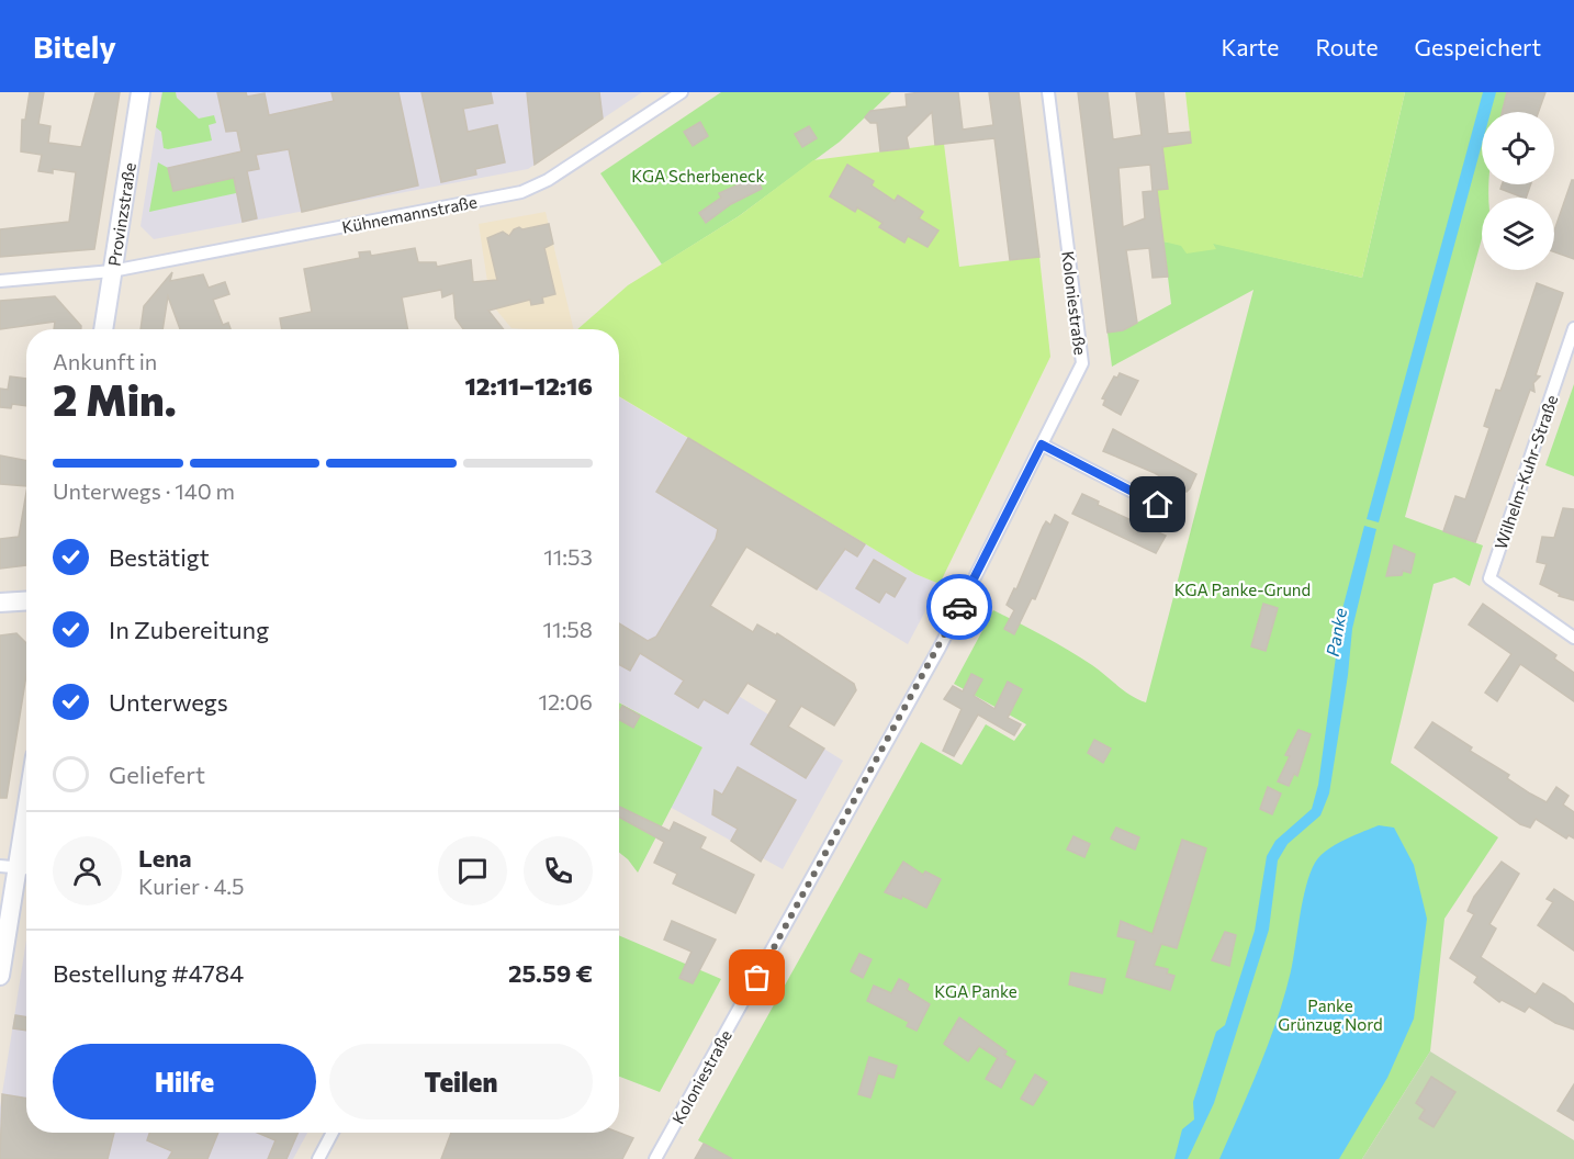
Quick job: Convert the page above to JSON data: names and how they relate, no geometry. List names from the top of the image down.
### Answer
{
  "streets": {
    "main road": ["Provinzstraße"],
    "street": ["Kühnemannstraße", "Koloniestraße", "Wilhelm-Kuhr-Straße"]
  },
  "crossings": [
    ["Kühnemannstraße", "Provinzstraße"]
  ],
  "water": ["Panke"],
  "parks": [
    "KGA Scherbeneck",
    "KGA Panke-Grund",
    "KGA Panke",
    "Panke Grünzug Nord"
  ],
  "page": {
    "header": "Bitely",
    "nav": ["Karte", "Route", "Gespeichert"],
    "heading": ["2 Min.", "Ankunft in", "12:11–12:16"],
    "panel": [
      "Lena",
      "Kurier · 4.5",
      "Bestellung #4784",
      "25.59 €"
    ],
    "bar": "Unterwegs · 140 m",
    "list": [
      ["Bestätigt", "11:53"],
      ["In Zubereitung", "11:58"],
      ["Unterwegs", "12:06"],
      "Geliefert"
    ],
    "buttons": ["Hilfe", "Teilen"]
  }
}
